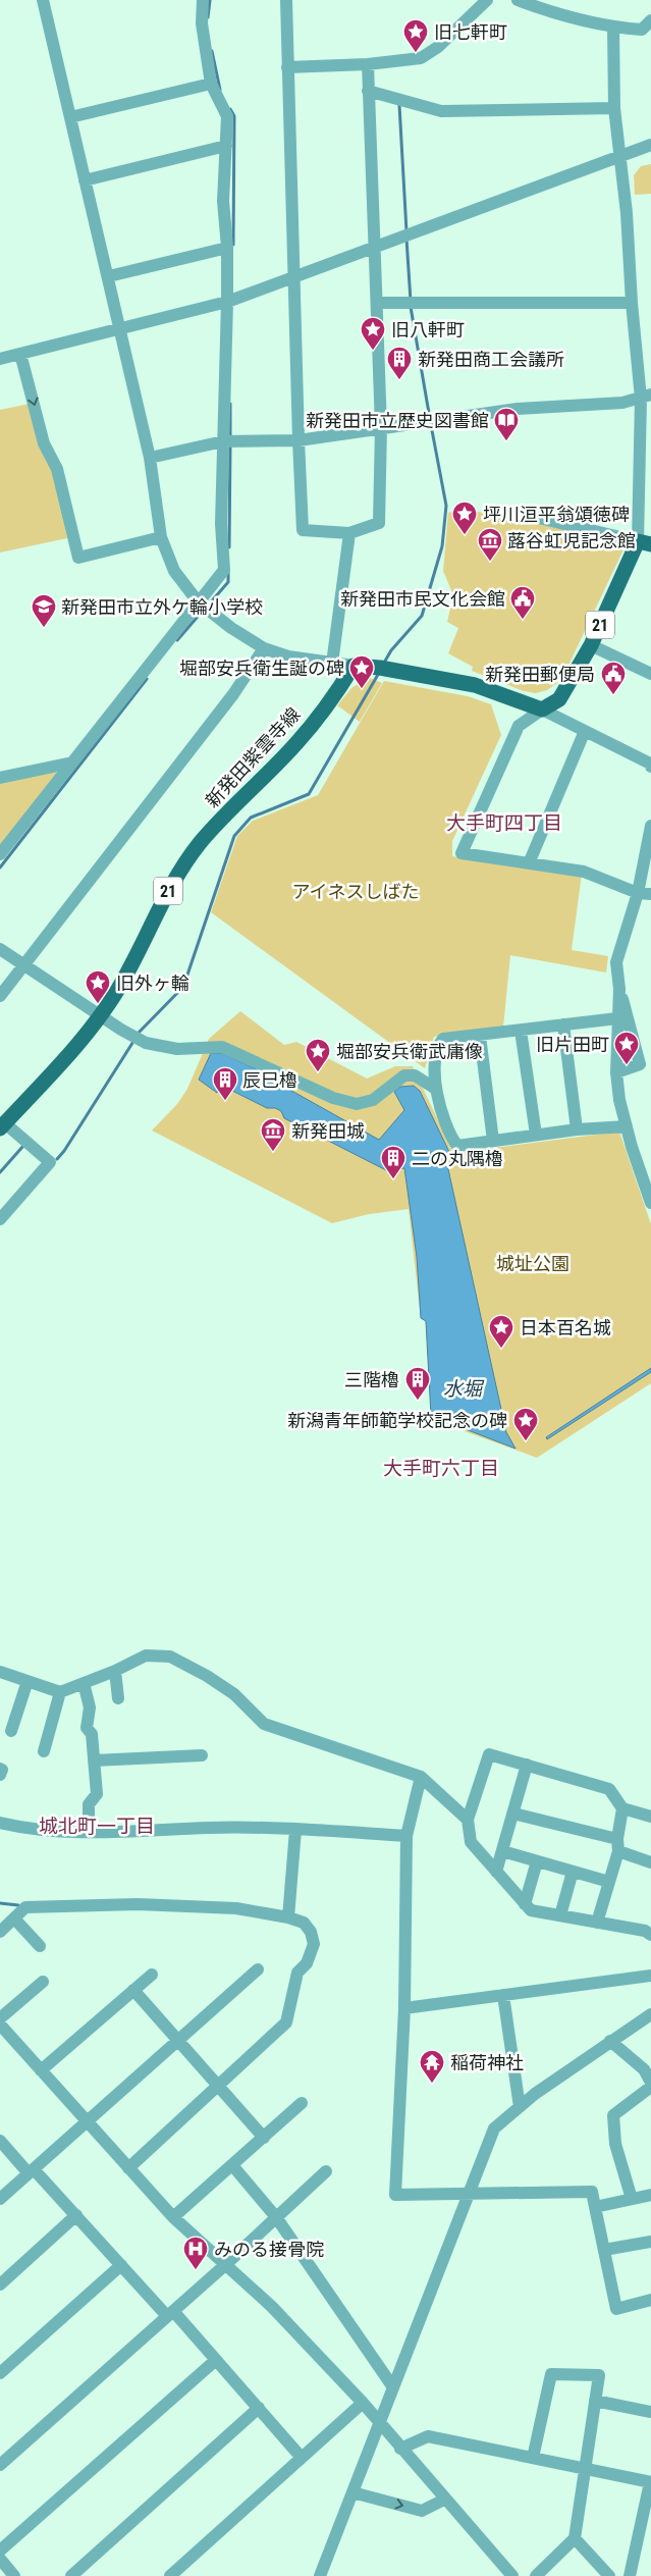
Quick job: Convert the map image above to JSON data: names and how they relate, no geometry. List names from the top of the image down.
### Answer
{
  "streets": {
    "main road": ["21", "新発田紫雲寺線"]
  },
  "districts": ["大手町四丁目", "大手町六丁目", "城北町一丁目"],
  "water": ["水堀"],
  "parks": ["アイネスしばた", "城址公園"],
  "places": {
    "place": [
      "旧七軒町",
      "旧八軒町",
      "坪川洹平翁頌徳碑",
      "堀部安兵衛生誕の碑",
      "旧外ヶ輪",
      "旧片田町",
      "堀部安兵衛武庸像",
      "日本百名城",
      "新潟青年師範学校記念の碑"
    ],
    "building": [
      "新発田商工会議所",
      "辰巳櫓",
      "二の丸隅櫓",
      "三階櫓"
    ],
    "library": ["新発田市立歴史図書館"],
    "museum": ["蕗谷虹児記念館", "新発田城"],
    "public building": ["新発田市民文化会館", "新発田郵便局"],
    "school or university": ["新発田市立外ケ輪小学校"],
    "temple": ["稲荷神社"],
    "hospital": ["みのる接骨院"]
  }
}
